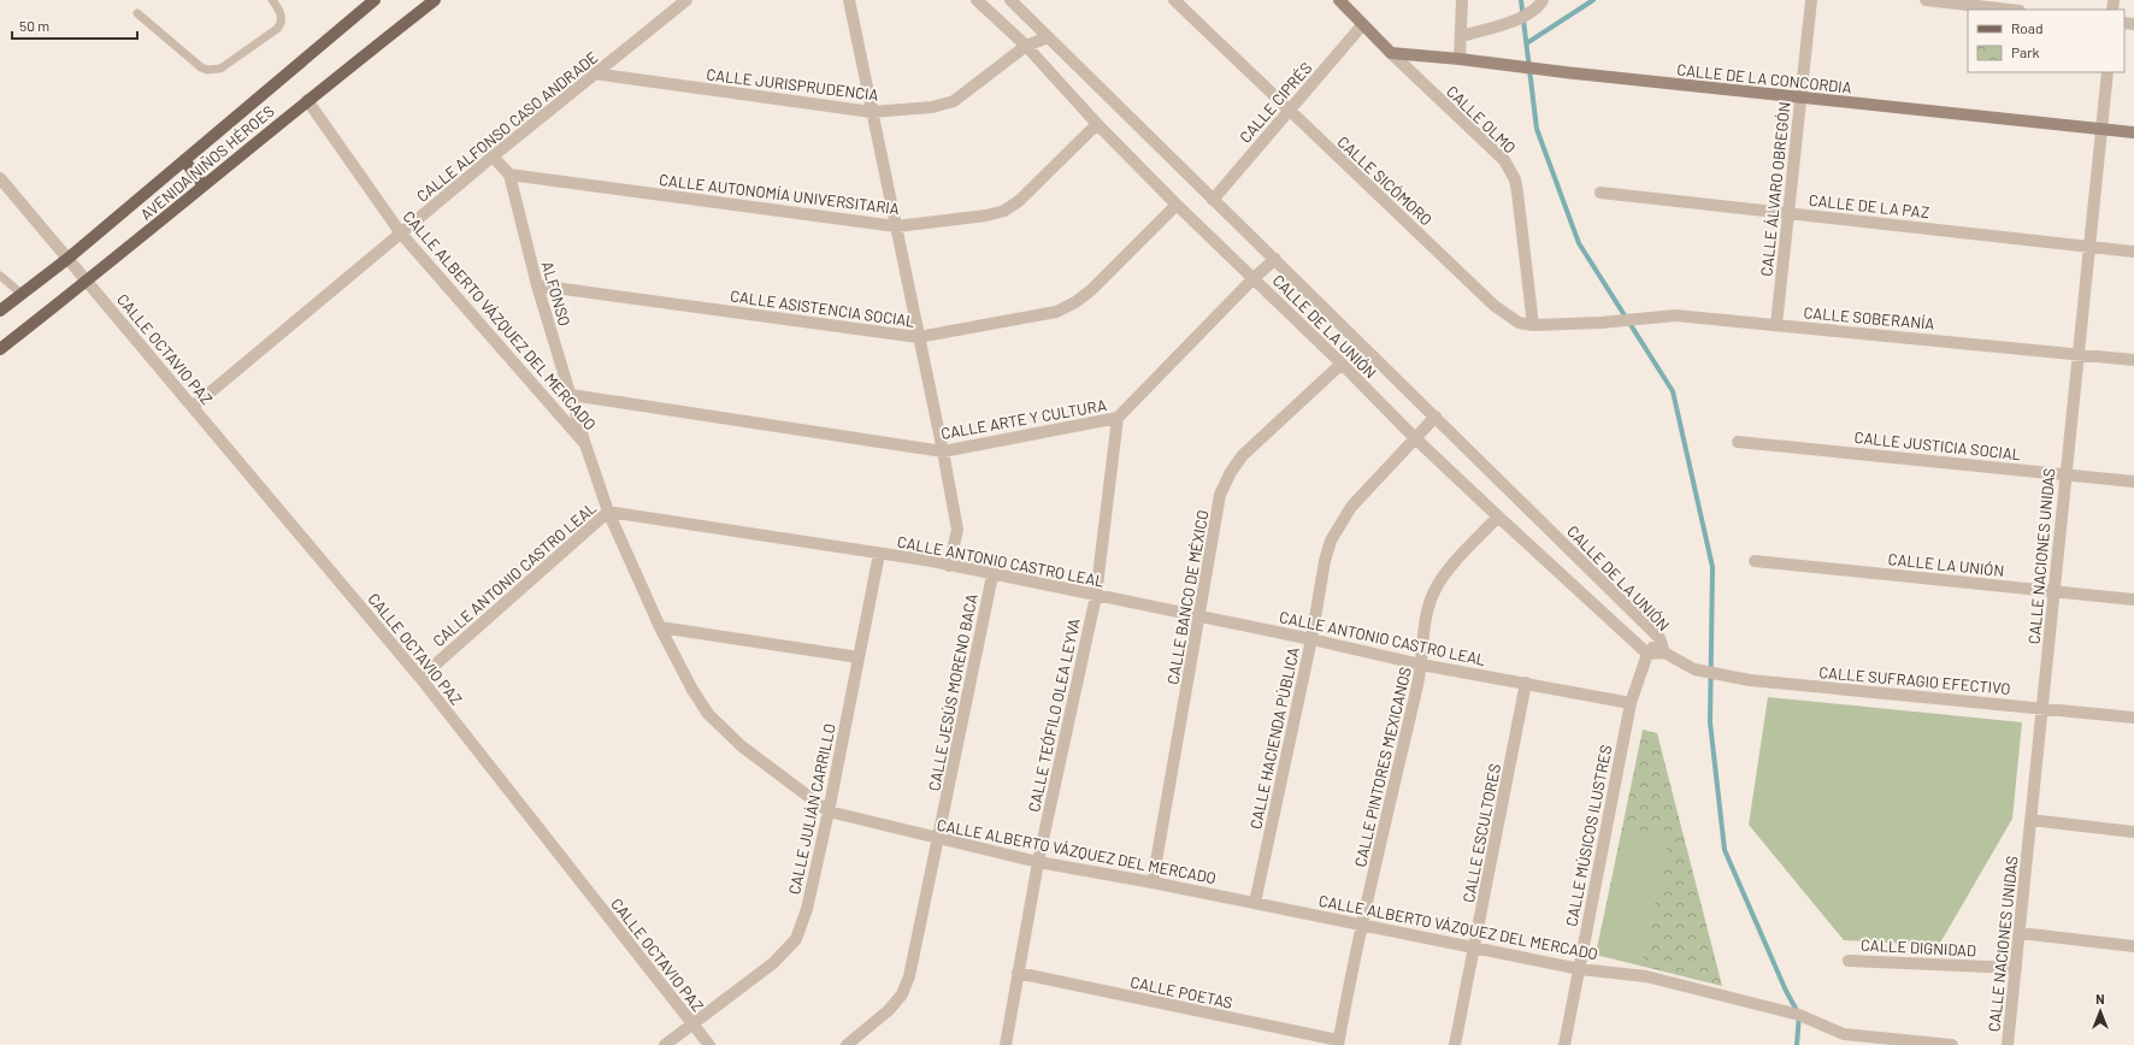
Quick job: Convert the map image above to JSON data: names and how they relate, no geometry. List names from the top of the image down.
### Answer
{
  "streets": {
    "main road": ["AVENIDA NIÑOS HÉROES"],
    "street": [
      "CALLE DE LA CONCORDIA",
      "CALLE JURISPRUDENCIA",
      "CALLE CIPRÉS",
      "CALLE OLMO",
      "CALLE ALFONSO CASO ANDRADE",
      "CALLE SICÓMORO",
      "CALLE ÁLVARO OBREGÓN",
      "CALLE AUTONOMÍA UNIVERSITARIA",
      "CALLE DE LA PAZ",
      "ALFONSO",
      "CALLE ASISTENCIA SOCIAL",
      "CALLE SOBERANÍA",
      "CALLE ALBERTO VÁZQUEZ DEL MERCADO",
      "CALLE DE LA UNIÓN",
      "CALLE OCTAVIO PAZ",
      "CALLE ARTE Y CULTURA",
      "CALLE JUSTICIA SOCIAL",
      "CALLE NACIONES UNIDAS",
      "CALLE ANTONIO CASTRO LEAL",
      "CALLE LA UNIÓN",
      "CALLE BANCO DE MÉXICO",
      "CALLE SUFRAGIO EFECTIVO",
      "CALLE JESÚS MORENO BACA",
      "CALLE TEÓFILO OLEA LEYVA",
      "CALLE HACIENDA PÚBLICA",
      "CALLE PINTORES MEXICANOS",
      "CALLE JULIÁN CARRILLO",
      "CALLE ESCULTORES",
      "CALLE MÚSICOS ILUSTRES",
      "CALLE DIGNIDAD",
      "CALLE POETAS"
    ]
  },
  "crossings": [
    ["CALLE DE LA CONCORDIA", "CALLE OLMO"],
    ["CALLE DE LA CONCORDIA", "CALLE ÁLVARO OBREGÓN"],
    ["CALLE DE LA CONCORDIA", "CALLE NACIONES UNIDAS"],
    ["CALLE JURISPRUDENCIA", "CALLE ALFONSO CASO ANDRADE"],
    ["CALLE JURISPRUDENCIA", "CALLE DE LA UNIÓN"],
    ["CALLE CIPRÉS", "CALLE OLMO"],
    ["CALLE CIPRÉS", "CALLE SICÓMORO"],
    ["CALLE CIPRÉS", "CALLE DE LA UNIÓN"],
    ["CALLE OLMO", "CALLE SICÓMORO"],
    ["CALLE ALFONSO CASO ANDRADE", "ALFONSO"],
    ["CALLE ALFONSO CASO ANDRADE", "CALLE ALBERTO VÁZQUEZ DEL MERCADO"],
    ["CALLE ALFONSO CASO ANDRADE", "CALLE OCTAVIO PAZ"],
    ["AVENIDA NIÑOS HÉROES", "CALLE ALBERTO VÁZQUEZ DEL MERCADO"],
    ["AVENIDA NIÑOS HÉROES", "CALLE OCTAVIO PAZ"],
    ["CALLE SICÓMORO", "CALLE SOBERANÍA"],
    ["CALLE ÁLVARO OBREGÓN", "CALLE DE LA PAZ"],
    ["CALLE ÁLVARO OBREGÓN", "CALLE SOBERANÍA"],
    ["CALLE AUTONOMÍA UNIVERSITARIA", "ALFONSO"],
    ["CALLE AUTONOMÍA UNIVERSITARIA", "CALLE DE LA UNIÓN"],
    ["CALLE DE LA PAZ", "CALLE NACIONES UNIDAS"],
    ["ALFONSO", "CALLE ASISTENCIA SOCIAL"],
    ["ALFONSO", "CALLE ALBERTO VÁZQUEZ DEL MERCADO"],
    ["ALFONSO", "CALLE ARTE Y CULTURA"],
    ["CALLE ASISTENCIA SOCIAL", "CALLE DE LA UNIÓN"],
    ["CALLE SOBERANÍA", "CALLE NACIONES UNIDAS"],
    ["CALLE ALBERTO VÁZQUEZ DEL MERCADO", "CALLE ANTONIO CASTRO LEAL"],
    ["CALLE ALBERTO VÁZQUEZ DEL MERCADO", "CALLE BANCO DE MÉXICO"],
    ["CALLE ALBERTO VÁZQUEZ DEL MERCADO", "CALLE JESÚS MORENO BACA"],
    ["CALLE ALBERTO VÁZQUEZ DEL MERCADO", "CALLE TEÓFILO OLEA LEYVA"],
    ["CALLE ALBERTO VÁZQUEZ DEL MERCADO", "CALLE HACIENDA PÚBLICA"],
    ["CALLE ALBERTO VÁZQUEZ DEL MERCADO", "CALLE PINTORES MEXICANOS"],
    ["CALLE ALBERTO VÁZQUEZ DEL MERCADO", "CALLE JULIÁN CARRILLO"],
    ["CALLE ALBERTO VÁZQUEZ DEL MERCADO", "CALLE ESCULTORES"],
    ["CALLE ALBERTO VÁZQUEZ DEL MERCADO", "CALLE MÚSICOS ILUSTRES"],
    ["CALLE DE LA UNIÓN", "CALLE ARTE Y CULTURA"],
    ["CALLE DE LA UNIÓN", "CALLE BANCO DE MÉXICO"],
    ["CALLE DE LA UNIÓN", "CALLE SUFRAGIO EFECTIVO"],
    ["CALLE DE LA UNIÓN", "CALLE HACIENDA PÚBLICA"],
    ["CALLE DE LA UNIÓN", "CALLE PINTORES MEXICANOS"],
    ["CALLE DE LA UNIÓN", "CALLE MÚSICOS ILUSTRES"],
    ["CALLE OCTAVIO PAZ", "CALLE ANTONIO CASTRO LEAL"],
    ["CALLE OCTAVIO PAZ", "CALLE JULIÁN CARRILLO"],
    ["CALLE ARTE Y CULTURA", "CALLE TEÓFILO OLEA LEYVA"],
    ["CALLE JUSTICIA SOCIAL", "CALLE NACIONES UNIDAS"],
    ["CALLE NACIONES UNIDAS", "CALLE LA UNIÓN"],
    ["CALLE NACIONES UNIDAS", "CALLE SUFRAGIO EFECTIVO"],
    ["CALLE NACIONES UNIDAS", "CALLE DIGNIDAD"],
    ["CALLE ANTONIO CASTRO LEAL", "CALLE BANCO DE MÉXICO"],
    ["CALLE ANTONIO CASTRO LEAL", "CALLE JESÚS MORENO BACA"],
    ["CALLE ANTONIO CASTRO LEAL", "CALLE TEÓFILO OLEA LEYVA"],
    ["CALLE ANTONIO CASTRO LEAL", "CALLE HACIENDA PÚBLICA"],
    ["CALLE ANTONIO CASTRO LEAL", "CALLE PINTORES MEXICANOS"],
    ["CALLE ANTONIO CASTRO LEAL", "CALLE JULIÁN CARRILLO"],
    ["CALLE ANTONIO CASTRO LEAL", "CALLE ESCULTORES"],
    ["CALLE ANTONIO CASTRO LEAL", "CALLE MÚSICOS ILUSTRES"],
    ["CALLE TEÓFILO OLEA LEYVA", "CALLE POETAS"],
    ["CALLE PINTORES MEXICANOS", "CALLE POETAS"]
  ],
  "legend": ["Road", "Park"],
  "scale_bar": "50 m",
  "north": "top"
}
